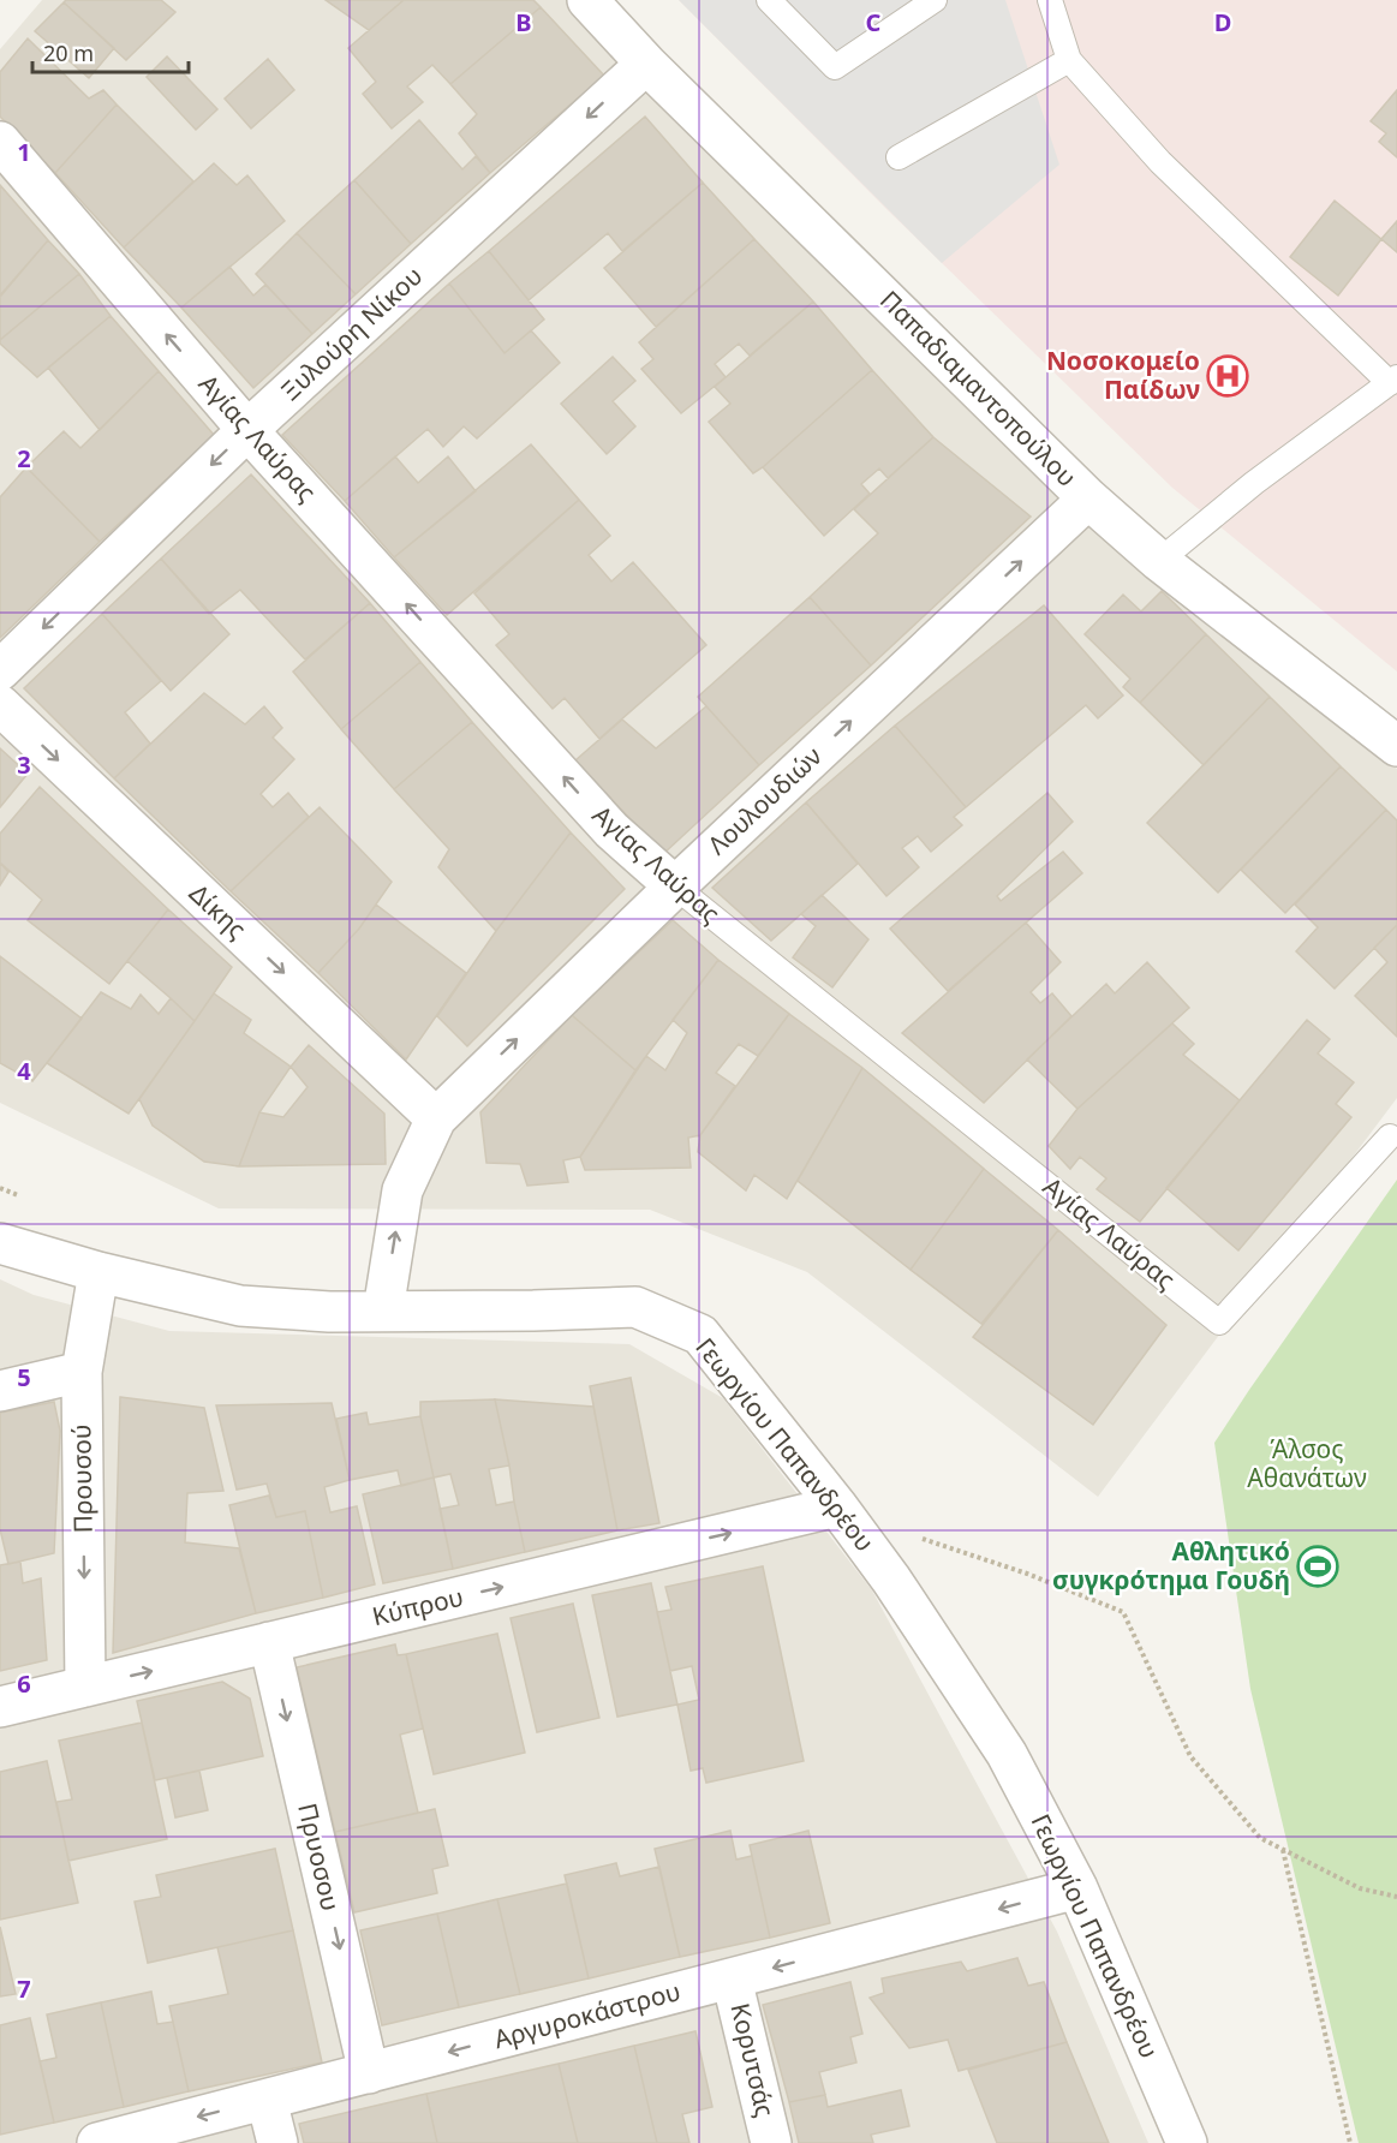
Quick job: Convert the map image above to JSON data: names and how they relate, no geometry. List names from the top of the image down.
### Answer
{
  "streets": {
    "street": [
      "Ξυλούρη Νίκου",
      "Παπαδιαμαντοπούλου",
      "Αγίας Λαύρας",
      "Λουλουδιών",
      "Δίκης",
      "Γεωργίου Παπανδρέου",
      "Προυσού",
      "Κύπρου",
      "Πρυοσου",
      "Αργυροκάστρου",
      "Κορυτσάς"
    ]
  },
  "crossings": [
    ["Ξυλούρη Νίκου", "Παπαδιαμαντοπούλου"],
    ["Ξυλούρη Νίκου", "Αγίας Λαύρας"],
    ["Παπαδιαμαντοπούλου", "Λουλουδιών"],
    ["Αγίας Λαύρας", "Λουλουδιών"],
    ["Λουλουδιών", "Δίκης"],
    ["Λουλουδιών", "Γεωργίου Παπανδρέου"],
    ["Γεωργίου Παπανδρέου", "Προυσού"],
    ["Γεωργίου Παπανδρέου", "Κύπρου"],
    ["Γεωργίου Παπανδρέου", "Αργυροκάστρου"],
    ["Προυσού", "Κύπρου"],
    ["Κύπρου", "Πρυοσου"],
    ["Πρυοσου", "Αργυροκάστρου"],
    ["Αργυροκάστρου", "Κορυτσάς"]
  ],
  "one_way": [
    "Ξυλούρη Νίκου",
    "Αγίας Λαύρας",
    "Λουλουδιών",
    "Δίκης",
    "Προυσού",
    "Κύπρου",
    "Πρυοσου",
    "Αργυροκάστρου"
  ],
  "parks": ["Άλσος Αθανάτων"],
  "places": {
    "hospital": ["Νοσοκομείο Παίδων"],
    "sports": ["Αθλητικό συγκρότημα Γουδή"]
  },
  "scale_bar": "20 m",
  "grid": {
    "columns": ["B", "C", "D"],
    "rows": [
      "1",
      "2",
      "3",
      "4",
      "5",
      "6",
      "7"
    ]
  }
}
